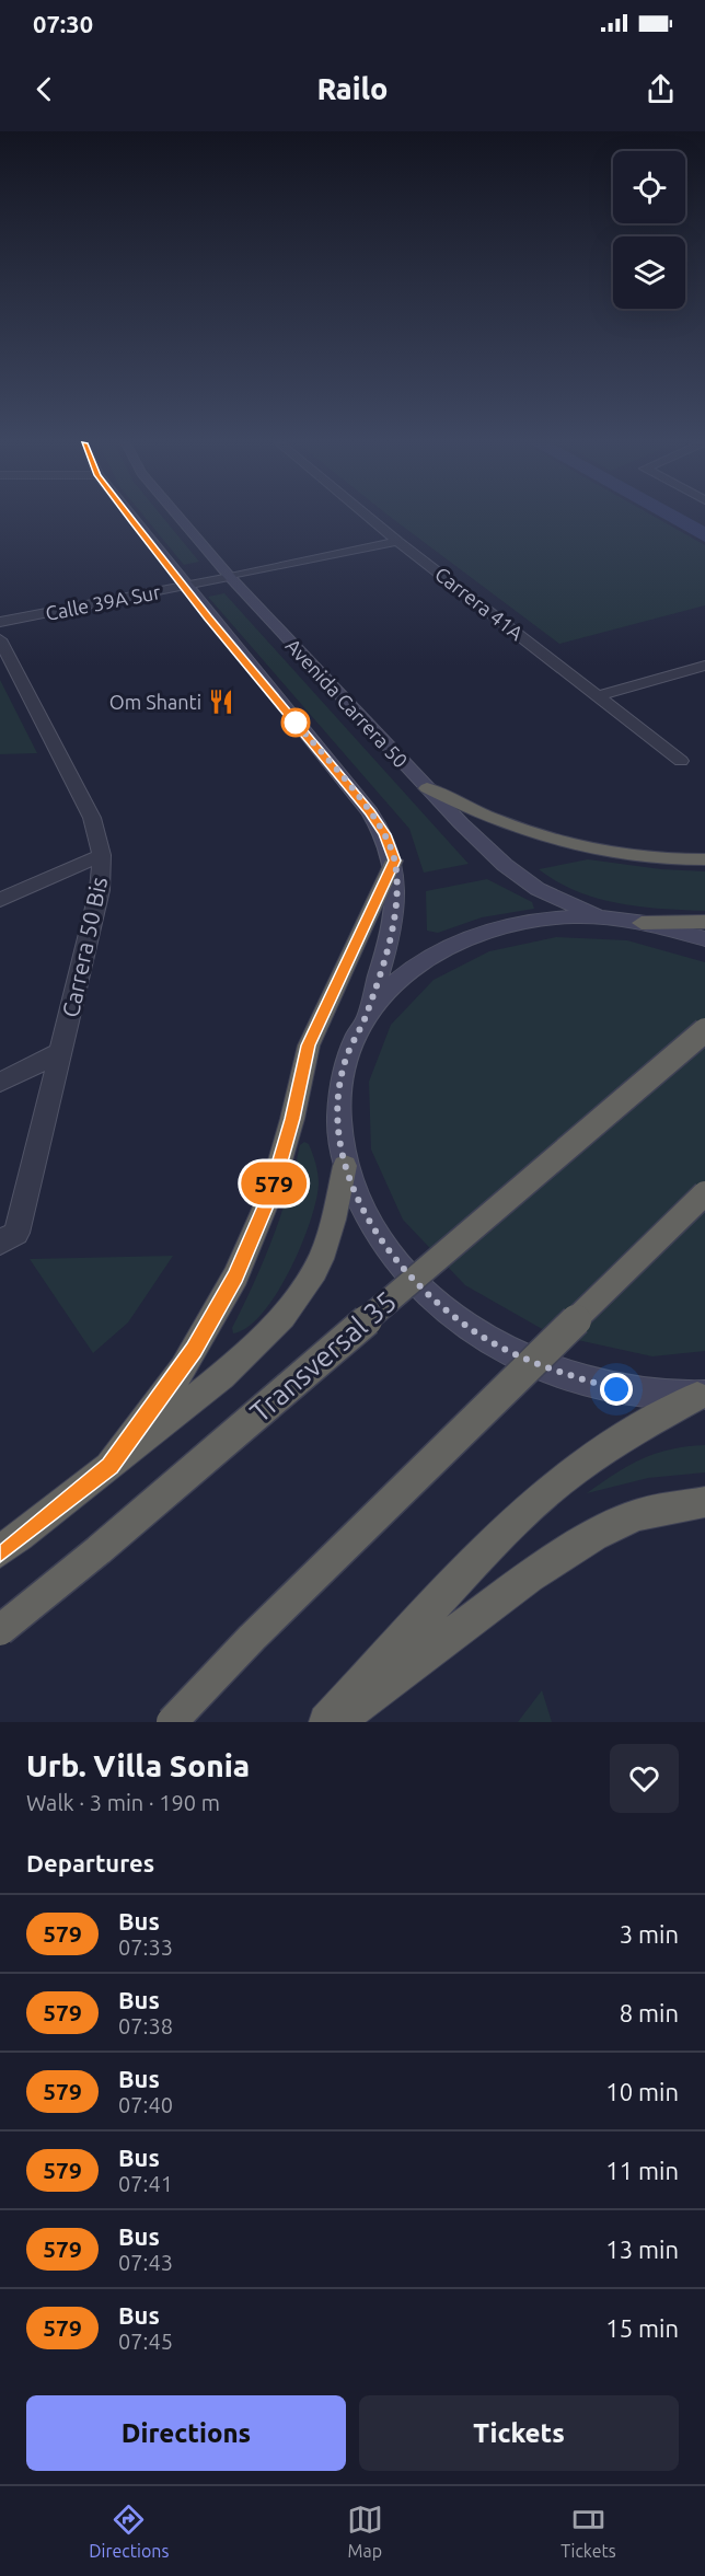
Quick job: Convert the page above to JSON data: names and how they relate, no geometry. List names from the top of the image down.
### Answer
{
  "streets": {
    "highway": ["Transversal 35"],
    "main road": ["Avenida Carrera 50"],
    "street": ["Calle 39A Sur", "Carrera 41A", "Carrera 50 Bis"]
  },
  "crossings": [
    ["Calle 39A Sur", "Carrera 41A"],
    ["Calle 39A Sur", "Avenida Carrera 50"]
  ],
  "places": {
    "restaurant": ["Om Shanti"]
  },
  "lines": ["bus line 579"],
  "page": {
    "status": "07:30",
    "header": "Railo",
    "on_map": "579",
    "heading": [
      ["Urb. Villa Sonia", "Walk · 3 min · 190 m"],
      "Departures"
    ],
    "list": [
      {
        "mark": "579",
        "name": "Bus",
        "note": "07:33",
        "value": "3 min"
      },
      {
        "mark": "579",
        "name": "Bus",
        "note": "07:38",
        "value": "8 min"
      },
      {
        "mark": "579",
        "name": "Bus",
        "note": "07:40",
        "value": "10 min"
      },
      {
        "mark": "579",
        "name": "Bus",
        "note": "07:41",
        "value": "11 min"
      },
      {
        "mark": "579",
        "name": "Bus",
        "note": "07:43",
        "value": "13 min"
      },
      {
        "mark": "579",
        "name": "Bus",
        "note": "07:45",
        "value": "15 min"
      }
    ],
    "buttons": ["Directions", "Tickets"],
    "tabs": ["Directions", "Map", "Tickets"]
  }
}
